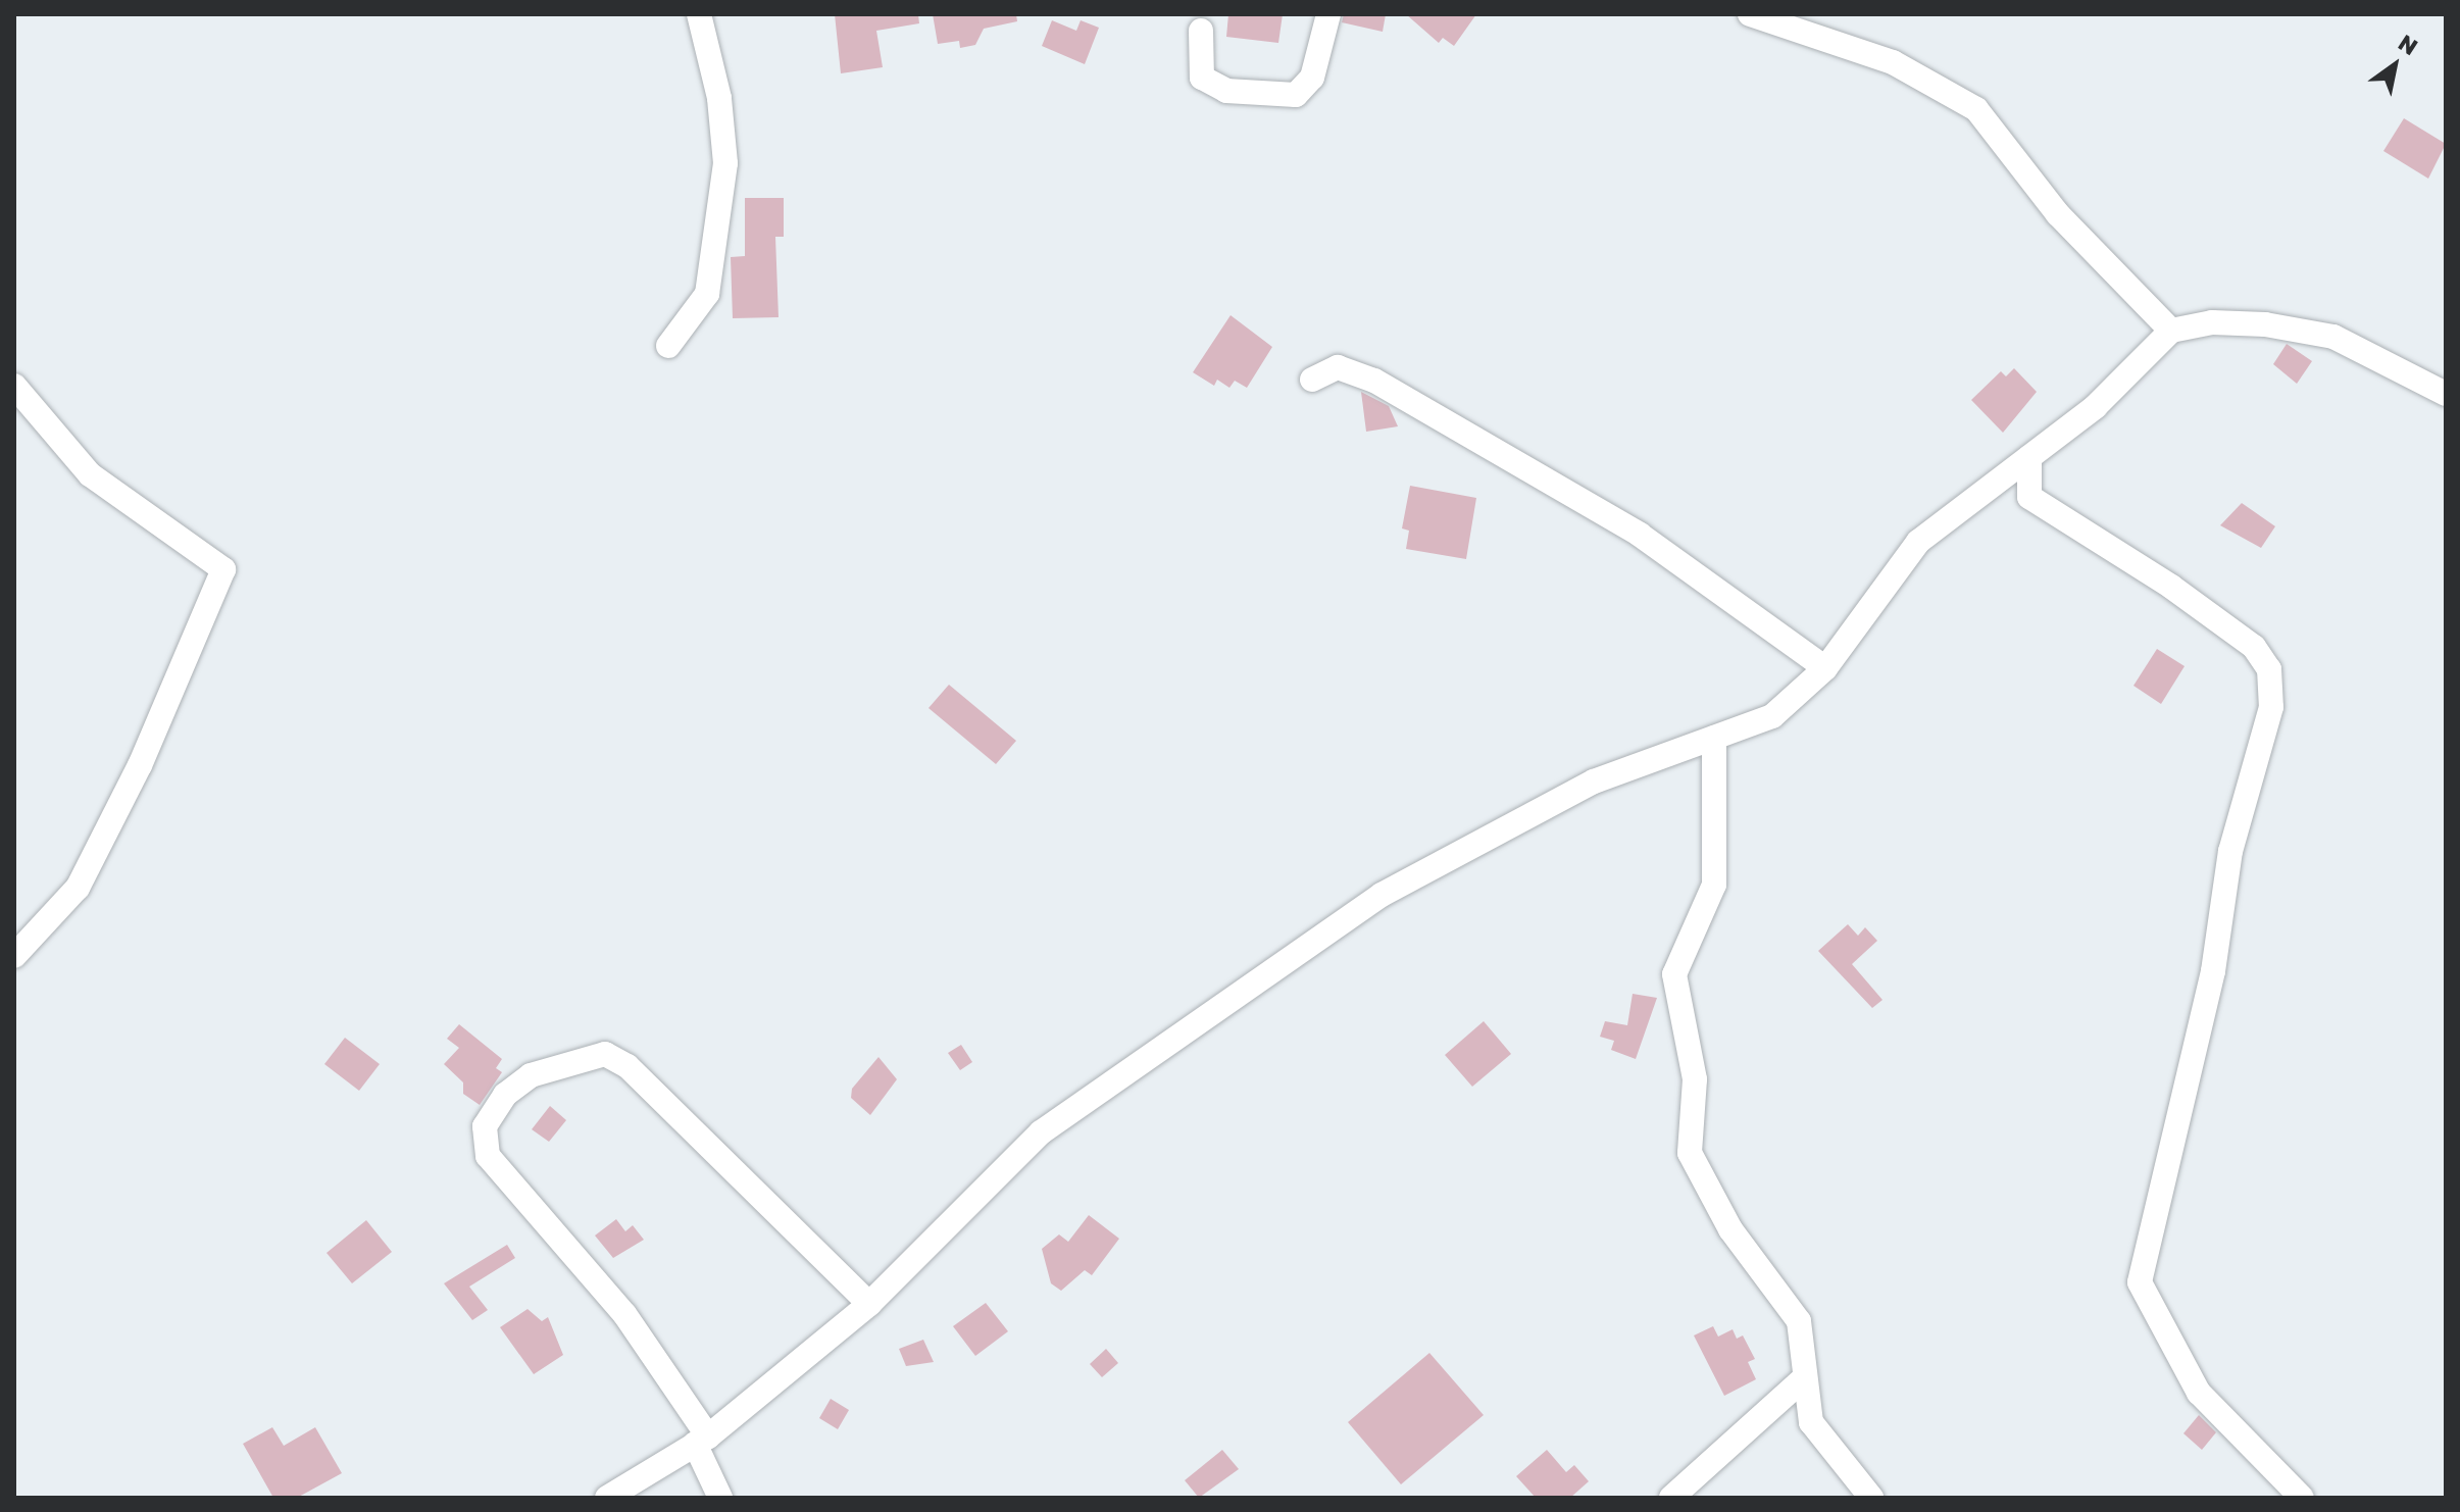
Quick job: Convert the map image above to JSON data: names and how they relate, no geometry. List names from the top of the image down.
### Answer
{
  "north": "top right"
}
